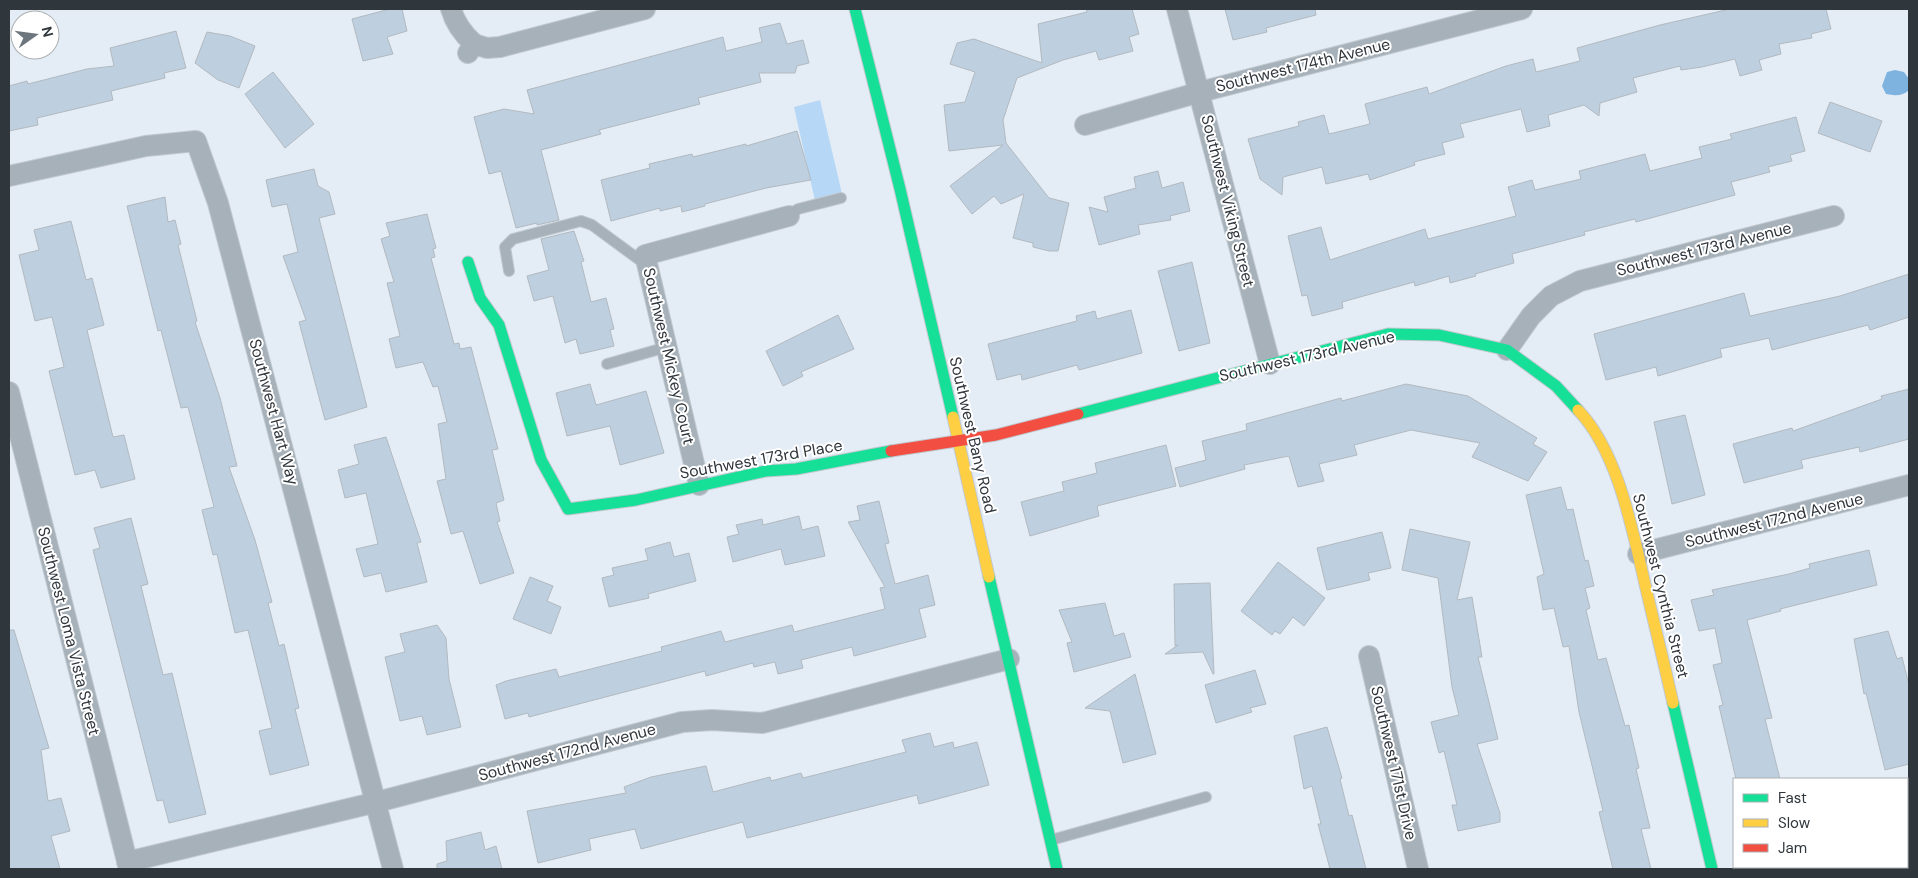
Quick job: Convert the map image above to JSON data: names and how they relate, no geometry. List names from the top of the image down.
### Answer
{
  "streets": {
    "street": [
      "Southwest 174th Avenue",
      "Southwest Viking Street",
      "Southwest 173rd Avenue",
      "Southwest Mickey Court",
      "Southwest Hart Way",
      "Southwest Bany Road",
      "Southwest 173rd Place",
      "Southwest 172nd Avenue",
      "Southwest Cynthia Street",
      "Southwest Loma Vista Street",
      "Southwest 171st Drive"
    ]
  },
  "crossings": [
    ["Southwest 174th Avenue", "Southwest Viking Street"],
    ["Southwest Viking Street", "Southwest 173rd Avenue"],
    ["Southwest 173rd Avenue", "Southwest Bany Road"],
    ["Southwest 173rd Avenue", "Southwest 173rd Place"],
    ["Southwest 173rd Avenue", "Southwest Cynthia Street"],
    ["Southwest Mickey Court", "Southwest 173rd Place"],
    ["Southwest Hart Way", "Southwest 172nd Avenue"],
    ["Southwest Bany Road", "Southwest 173rd Place"],
    ["Southwest Bany Road", "Southwest 172nd Avenue"],
    ["Southwest 172nd Avenue", "Southwest Cynthia Street"],
    ["Southwest 172nd Avenue", "Southwest Loma Vista Street"]
  ],
  "legend": ["Fast", "Slow", "Jam"],
  "north": "right"
}
